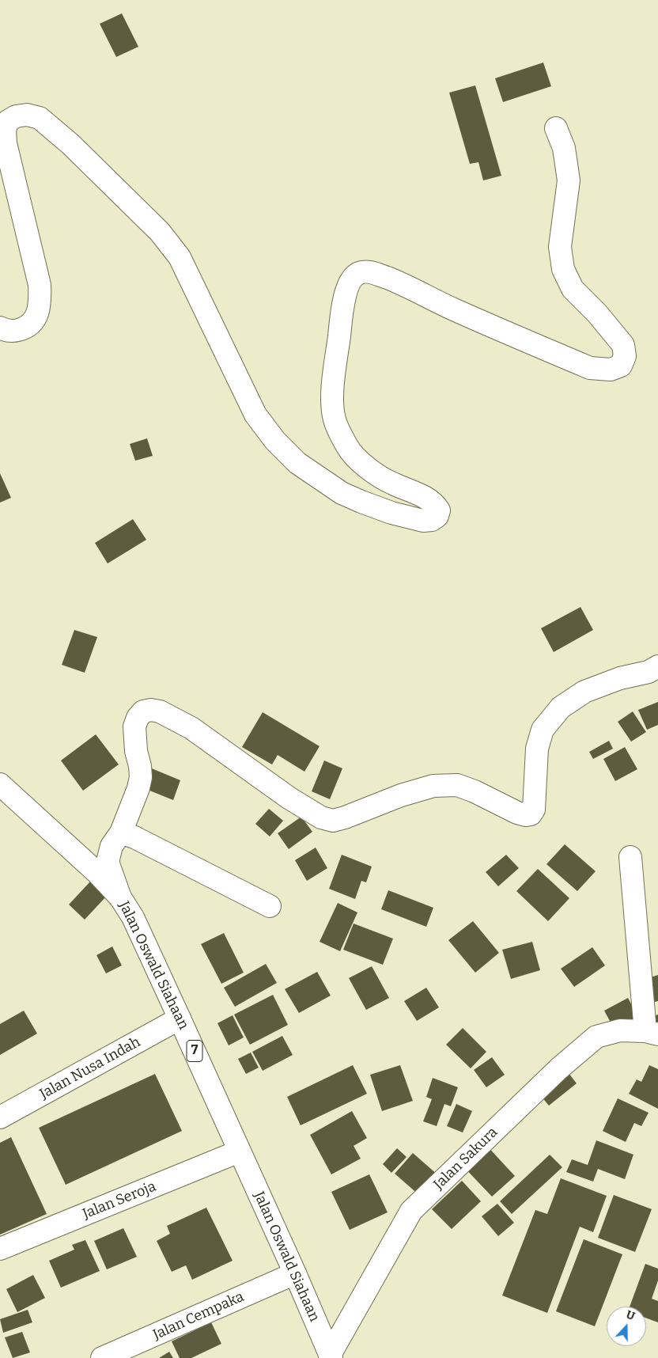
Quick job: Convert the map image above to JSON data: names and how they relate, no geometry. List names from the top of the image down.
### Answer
{
  "streets": {
    "main road": [
      "Jalan Oswald Siahaan",
      "7",
      "Jalan Nusa Indah",
      "Jalan Sakura",
      "Jalan Seroja",
      "Jalan Cempaka"
    ]
  },
  "crossings": [
    ["Jalan Oswald Siahaan", "Jalan Nusa Indah"],
    ["Jalan Oswald Siahaan", "Jalan Sakura"],
    ["Jalan Oswald Siahaan", "Jalan Seroja"],
    ["Jalan Oswald Siahaan", "Jalan Cempaka"]
  ],
  "north": "top"
}
